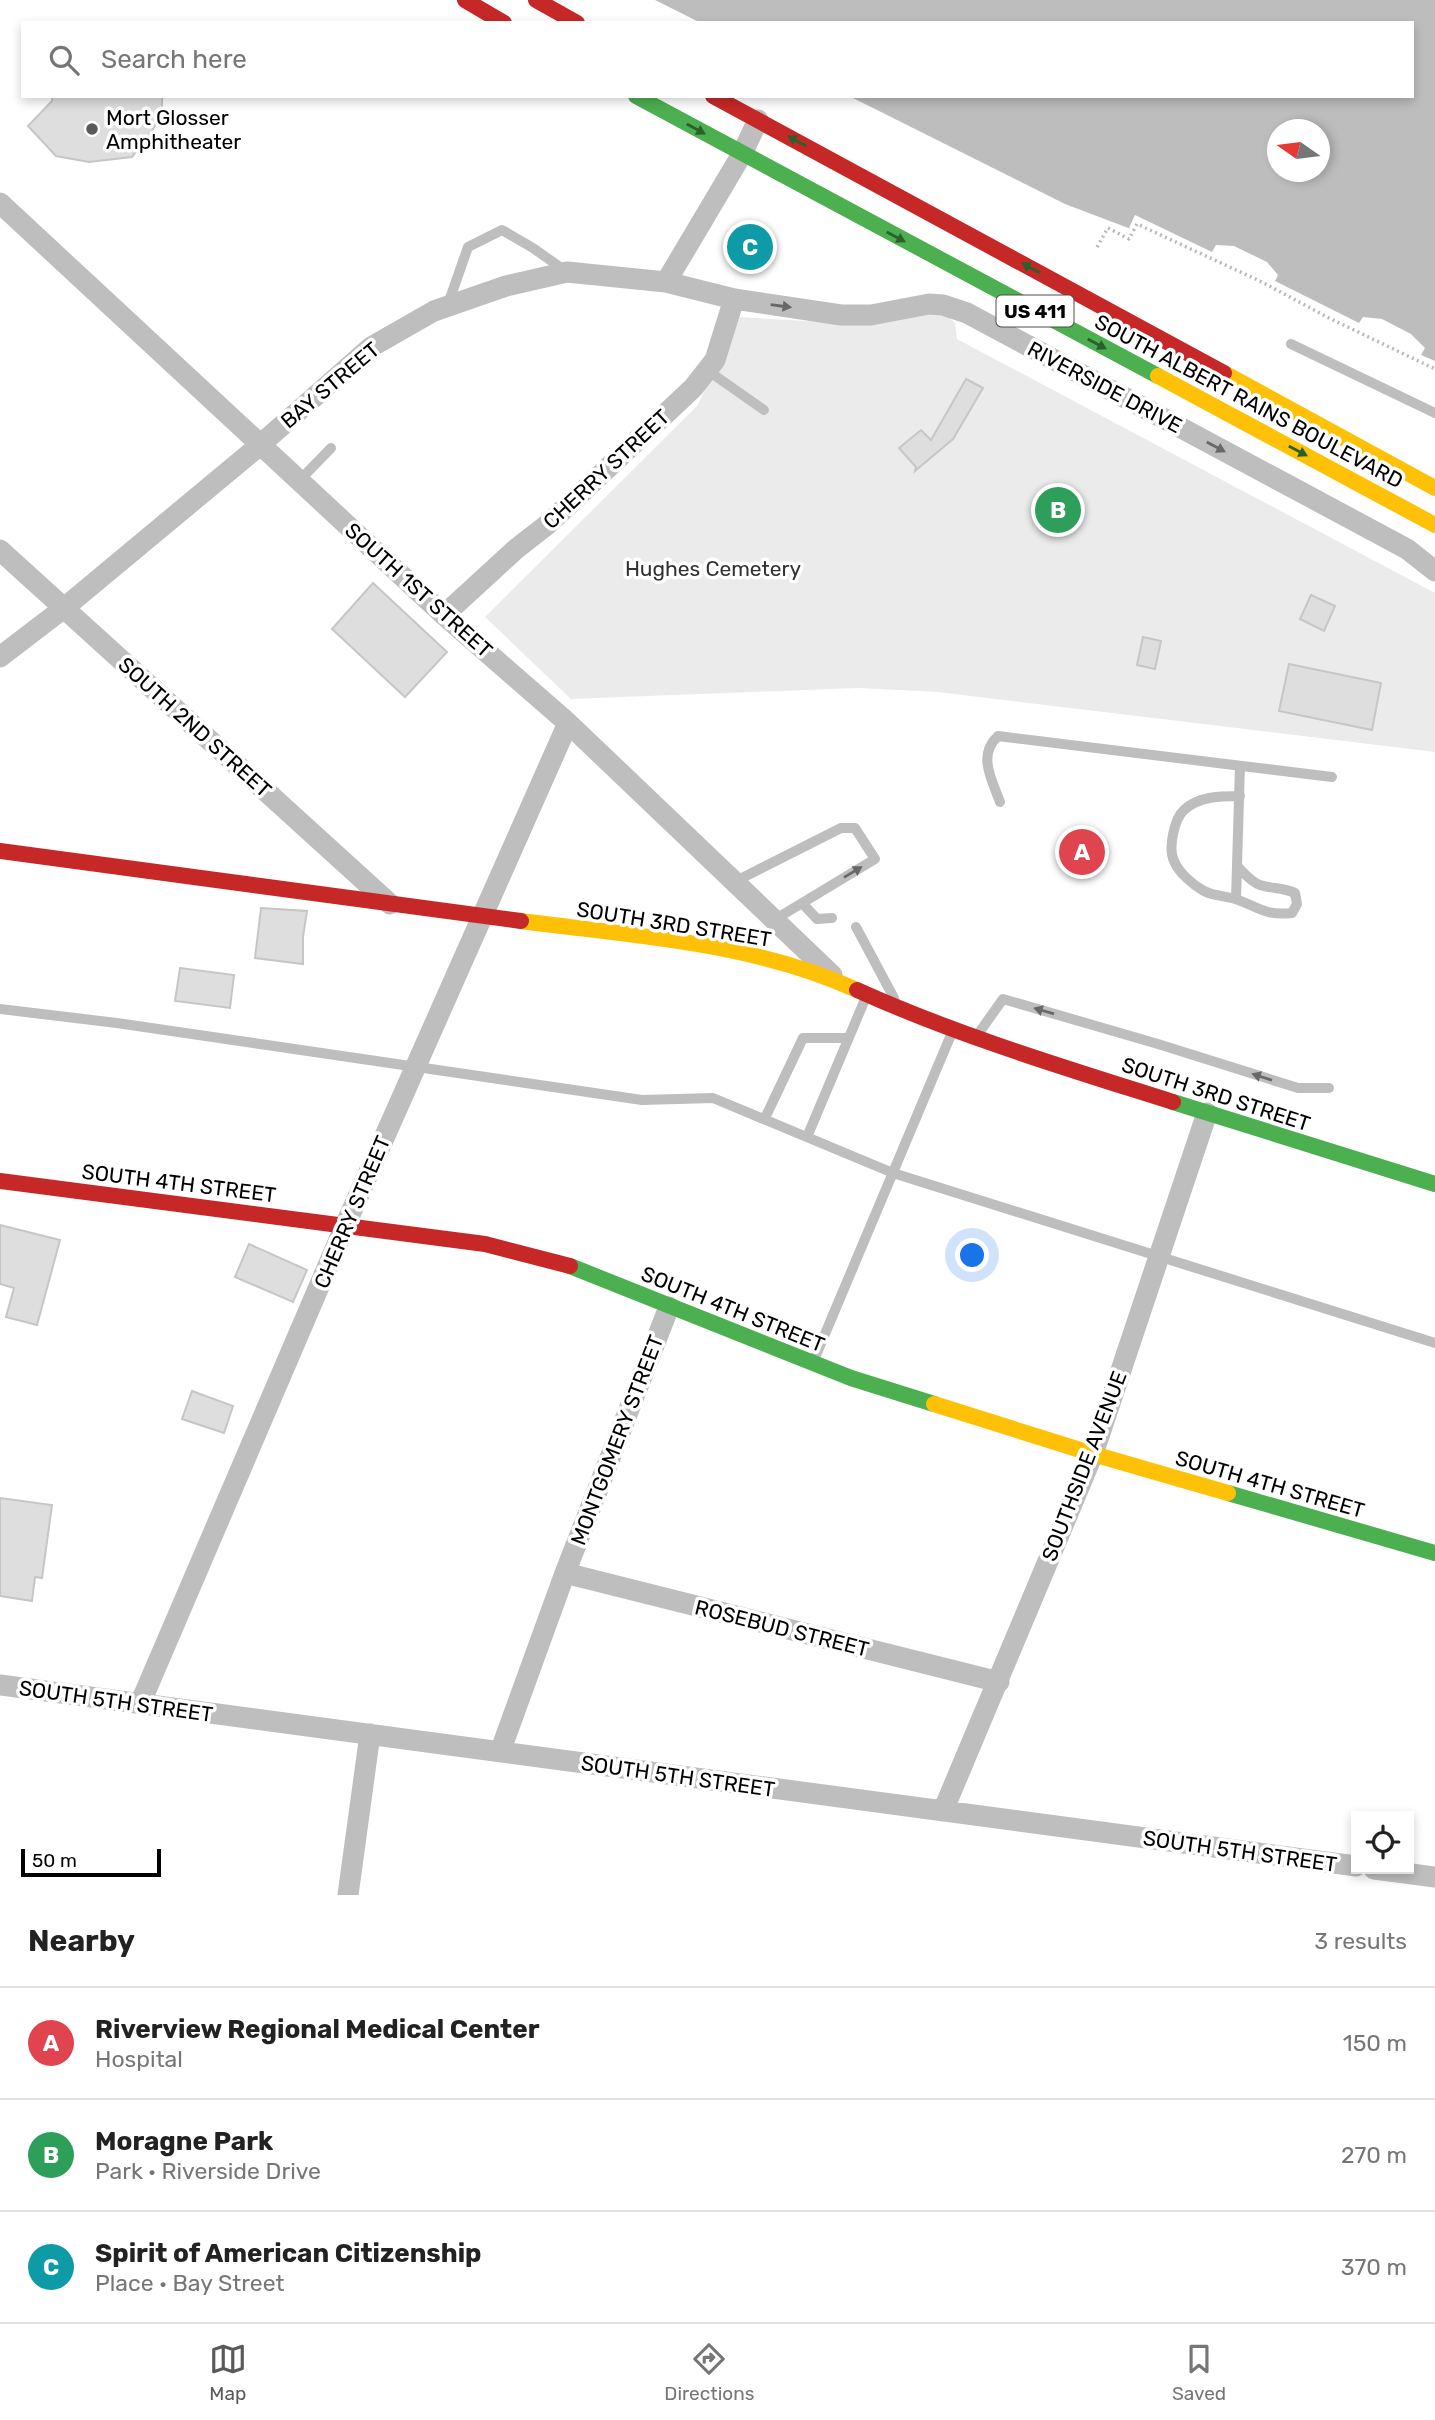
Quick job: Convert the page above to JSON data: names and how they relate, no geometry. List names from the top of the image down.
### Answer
{
  "streets": {
    "main road": [
      "US 411",
      "SOUTH ALBERT RAINS BOULEVARD",
      "SOUTH 3RD STREET",
      "SOUTH 4TH STREET"
    ],
    "street": [
      "BAY STREET",
      "RIVERSIDE DRIVE",
      "CHERRY STREET",
      "SOUTH 1ST STREET",
      "SOUTH 2ND STREET",
      "MONTGOMERY STREET",
      "SOUTHSIDE AVENUE",
      "ROSEBUD STREET",
      "SOUTH 5TH STREET"
    ]
  },
  "crossings": [
    ["BAY STREET", "RIVERSIDE DRIVE"],
    ["BAY STREET", "SOUTH 1ST STREET"],
    ["BAY STREET", "SOUTH 2ND STREET"],
    ["RIVERSIDE DRIVE", "CHERRY STREET"],
    ["CHERRY STREET", "SOUTH 1ST STREET"],
    ["CHERRY STREET", "SOUTH 3RD STREET"],
    ["CHERRY STREET", "SOUTH 4TH STREET"],
    ["CHERRY STREET", "SOUTH 5TH STREET"],
    ["SOUTH 1ST STREET", "SOUTH 3RD STREET"],
    ["SOUTH 2ND STREET", "SOUTH 3RD STREET"],
    ["SOUTH 3RD STREET", "SOUTHSIDE AVENUE"],
    ["SOUTH 4TH STREET", "MONTGOMERY STREET"],
    ["SOUTH 4TH STREET", "SOUTHSIDE AVENUE"],
    ["MONTGOMERY STREET", "ROSEBUD STREET"],
    ["MONTGOMERY STREET", "SOUTH 5TH STREET"],
    ["SOUTHSIDE AVENUE", "ROSEBUD STREET"],
    ["SOUTHSIDE AVENUE", "SOUTH 5TH STREET"]
  ],
  "one_way": ["RIVERSIDE DRIVE"],
  "parks": ["Hughes Cemetery"],
  "places": ["Mort Glosser Amphitheater"],
  "scale_bar": "50 m",
  "north": "left",
  "page": {
    "search": "Search here",
    "pins": ["C", "B", "A"],
    "scale": "50 m",
    "heading": ["Nearby", "3 results"],
    "list": [
      {
        "mark": "A",
        "name": "Riverview Regional Medical Center",
        "note": "Hospital",
        "value": "150 m"
      },
      {
        "mark": "B",
        "name": "Moragne Park",
        "note": "Park · Riverside Drive",
        "value": "270 m"
      },
      {
        "mark": "C",
        "name": "Spirit of American Citizenship",
        "note": "Place · Bay Street",
        "value": "370 m"
      }
    ],
    "nav": ["Map", "Directions", "Saved"]
  }
}
